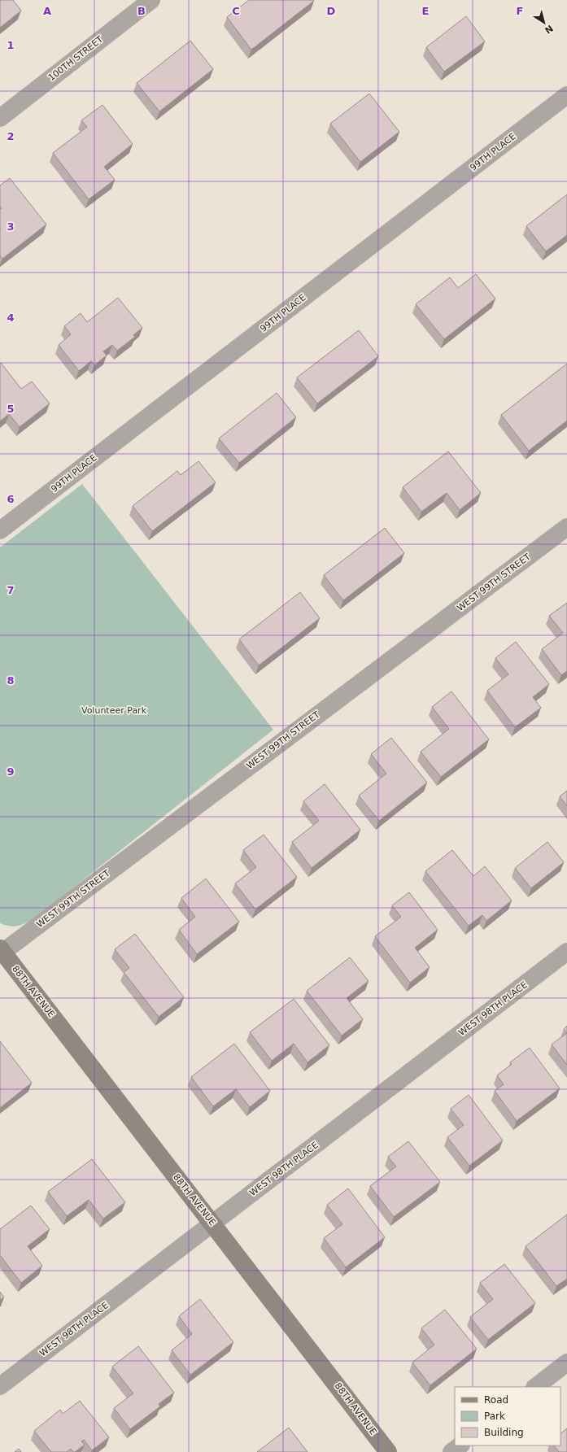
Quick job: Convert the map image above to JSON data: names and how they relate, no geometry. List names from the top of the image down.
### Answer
{
  "streets": {
    "street": [
      "100TH STREET",
      "99TH PLACE",
      "WEST 99TH STREET",
      "88TH AVENUE",
      "WEST 98TH PLACE"
    ]
  },
  "crossings": [
    ["WEST 99TH STREET", "88TH AVENUE"],
    ["88TH AVENUE", "WEST 98TH PLACE"]
  ],
  "parks": ["Volunteer Park"],
  "legend": ["Road", "Park", "Building"],
  "north": "bottom right",
  "grid": {
    "columns": [
      "A",
      "B",
      "C",
      "D",
      "E",
      "F"
    ],
    "rows": [
      "1",
      "2",
      "3",
      "4",
      "5",
      "6",
      "7",
      "8",
      "9"
    ]
  }
}
